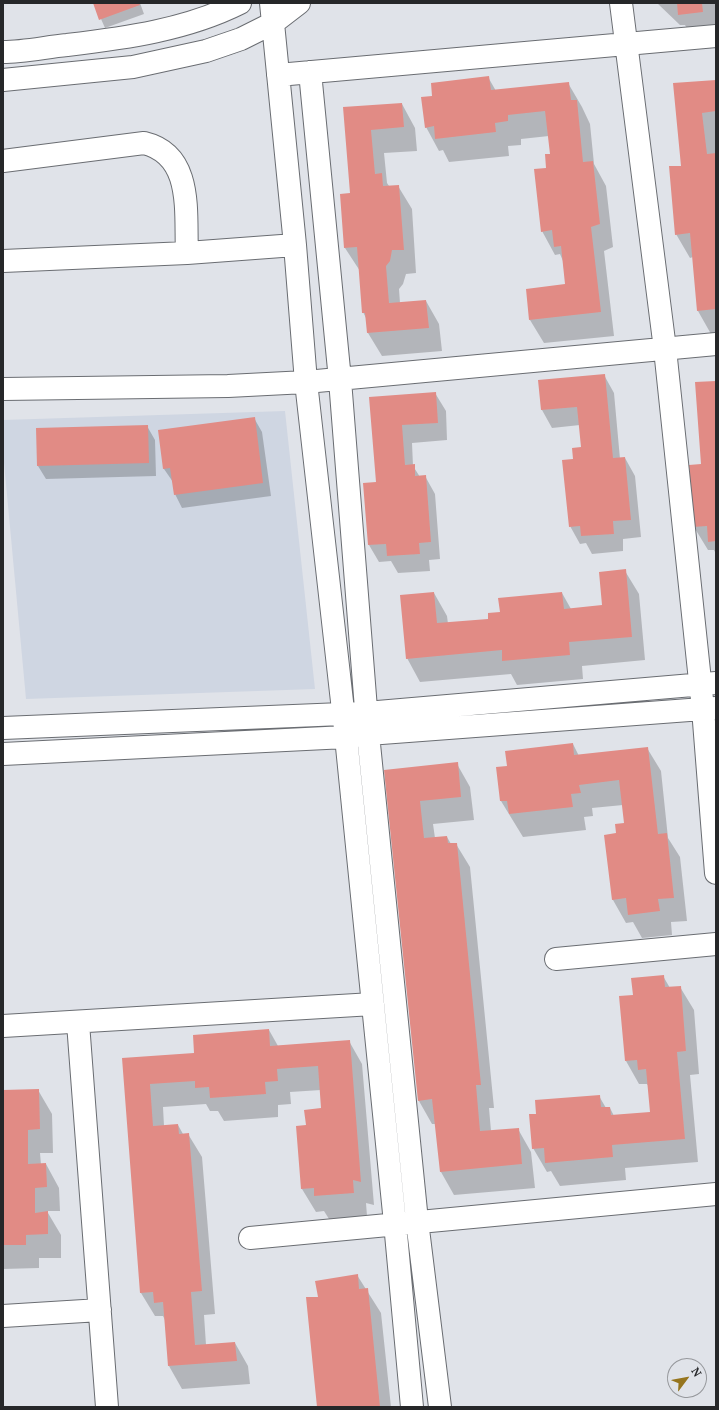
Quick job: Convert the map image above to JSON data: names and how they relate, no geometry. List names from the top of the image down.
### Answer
{
  "north": "top right"
}
